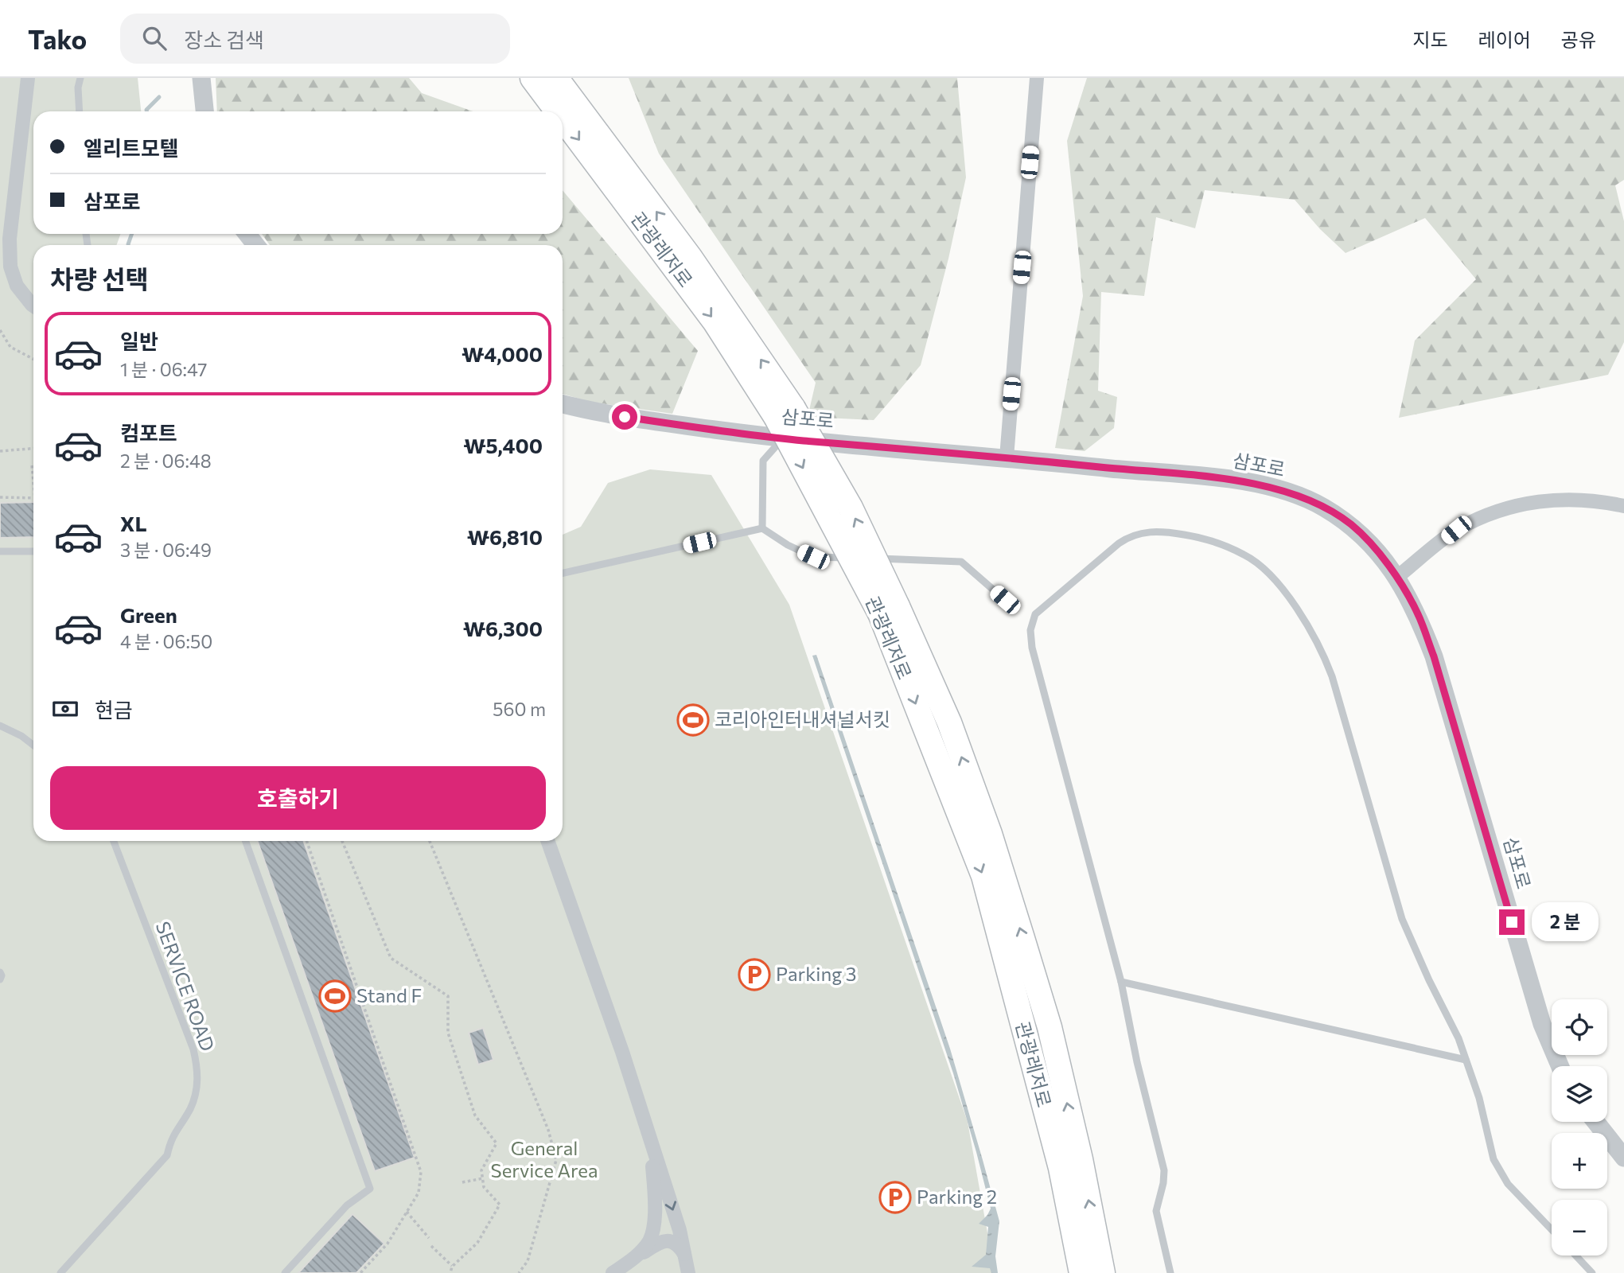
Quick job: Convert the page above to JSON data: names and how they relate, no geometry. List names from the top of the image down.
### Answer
{
  "streets": {
    "highway": ["관광레저로"],
    "street": ["삼포로"],
    "lane": ["SERVICE ROAD"]
  },
  "crossings": [
    ["관광레저로", "삼포로"]
  ],
  "parks": ["General Service Area"],
  "places": {
    "sports": ["코리아인터내셔널서킷", "Stand F"],
    "parking": ["Parking 3", "Parking 2"]
  },
  "page": {
    "header": "Tako",
    "search": "장소 검색",
    "nav": ["지도", "레이어", "공유"],
    "banner": ["엘리트모텔", "삼포로"],
    "heading": "차량 선택",
    "list": [
      {
        "name": "일반",
        "note": "1 분 · 06:47",
        "value": "₩4,000"
      },
      {
        "name": "컴포트",
        "note": "2 분 · 06:48",
        "value": "₩5,400"
      },
      {
        "name": "XL",
        "note": "3 분 · 06:49",
        "value": "₩6,810"
      },
      {
        "name": "Green",
        "note": "4 분 · 06:50",
        "value": "₩6,300"
      }
    ],
    "pay": ["현금", "560 m"],
    "buttons": "호출하기",
    "bubble": "2 분",
    "map_buttons": ["+", "−"]
  }
}
